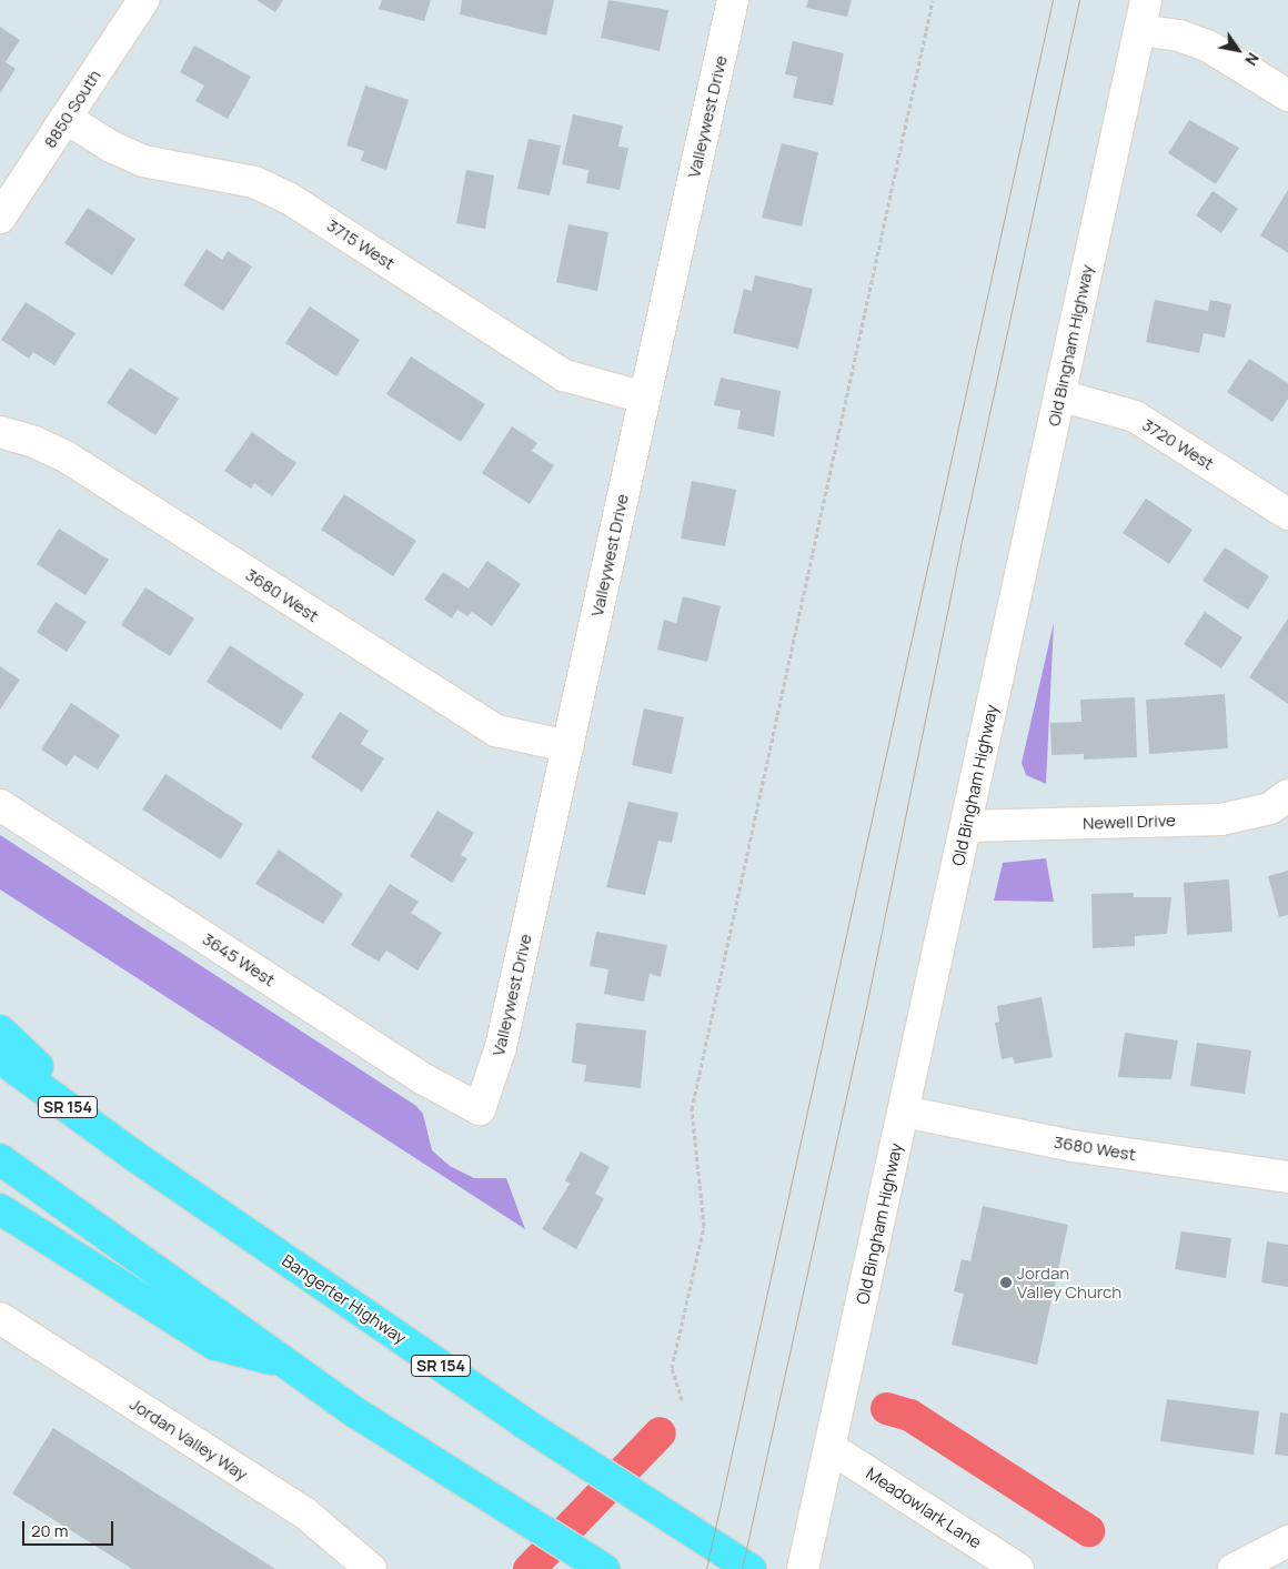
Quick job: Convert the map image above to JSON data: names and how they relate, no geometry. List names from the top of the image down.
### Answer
{
  "streets": {
    "highway": ["SR 154", "Bangerter Highway"],
    "street": [
      "8850 South",
      "Valleywest Drive",
      "3715 West",
      "Old Bingham Highway",
      "3720 West",
      "3680 West",
      "Newell Drive",
      "3645 West",
      "Jordan Valley Way",
      "Meadowlark Lane"
    ]
  },
  "crossings": [
    ["8850 South", "3715 West"],
    ["Valleywest Drive", "3715 West"],
    ["Valleywest Drive", "3680 West"],
    ["Valleywest Drive", "3645 West"],
    ["Old Bingham Highway", "3720 West"],
    ["Old Bingham Highway", "3680 West"],
    ["Old Bingham Highway", "Newell Drive"],
    ["Old Bingham Highway", "Meadowlark Lane"]
  ],
  "places": ["Jordan Valley Church"],
  "scale_bar": "20 m",
  "north": "bottom right"
}
